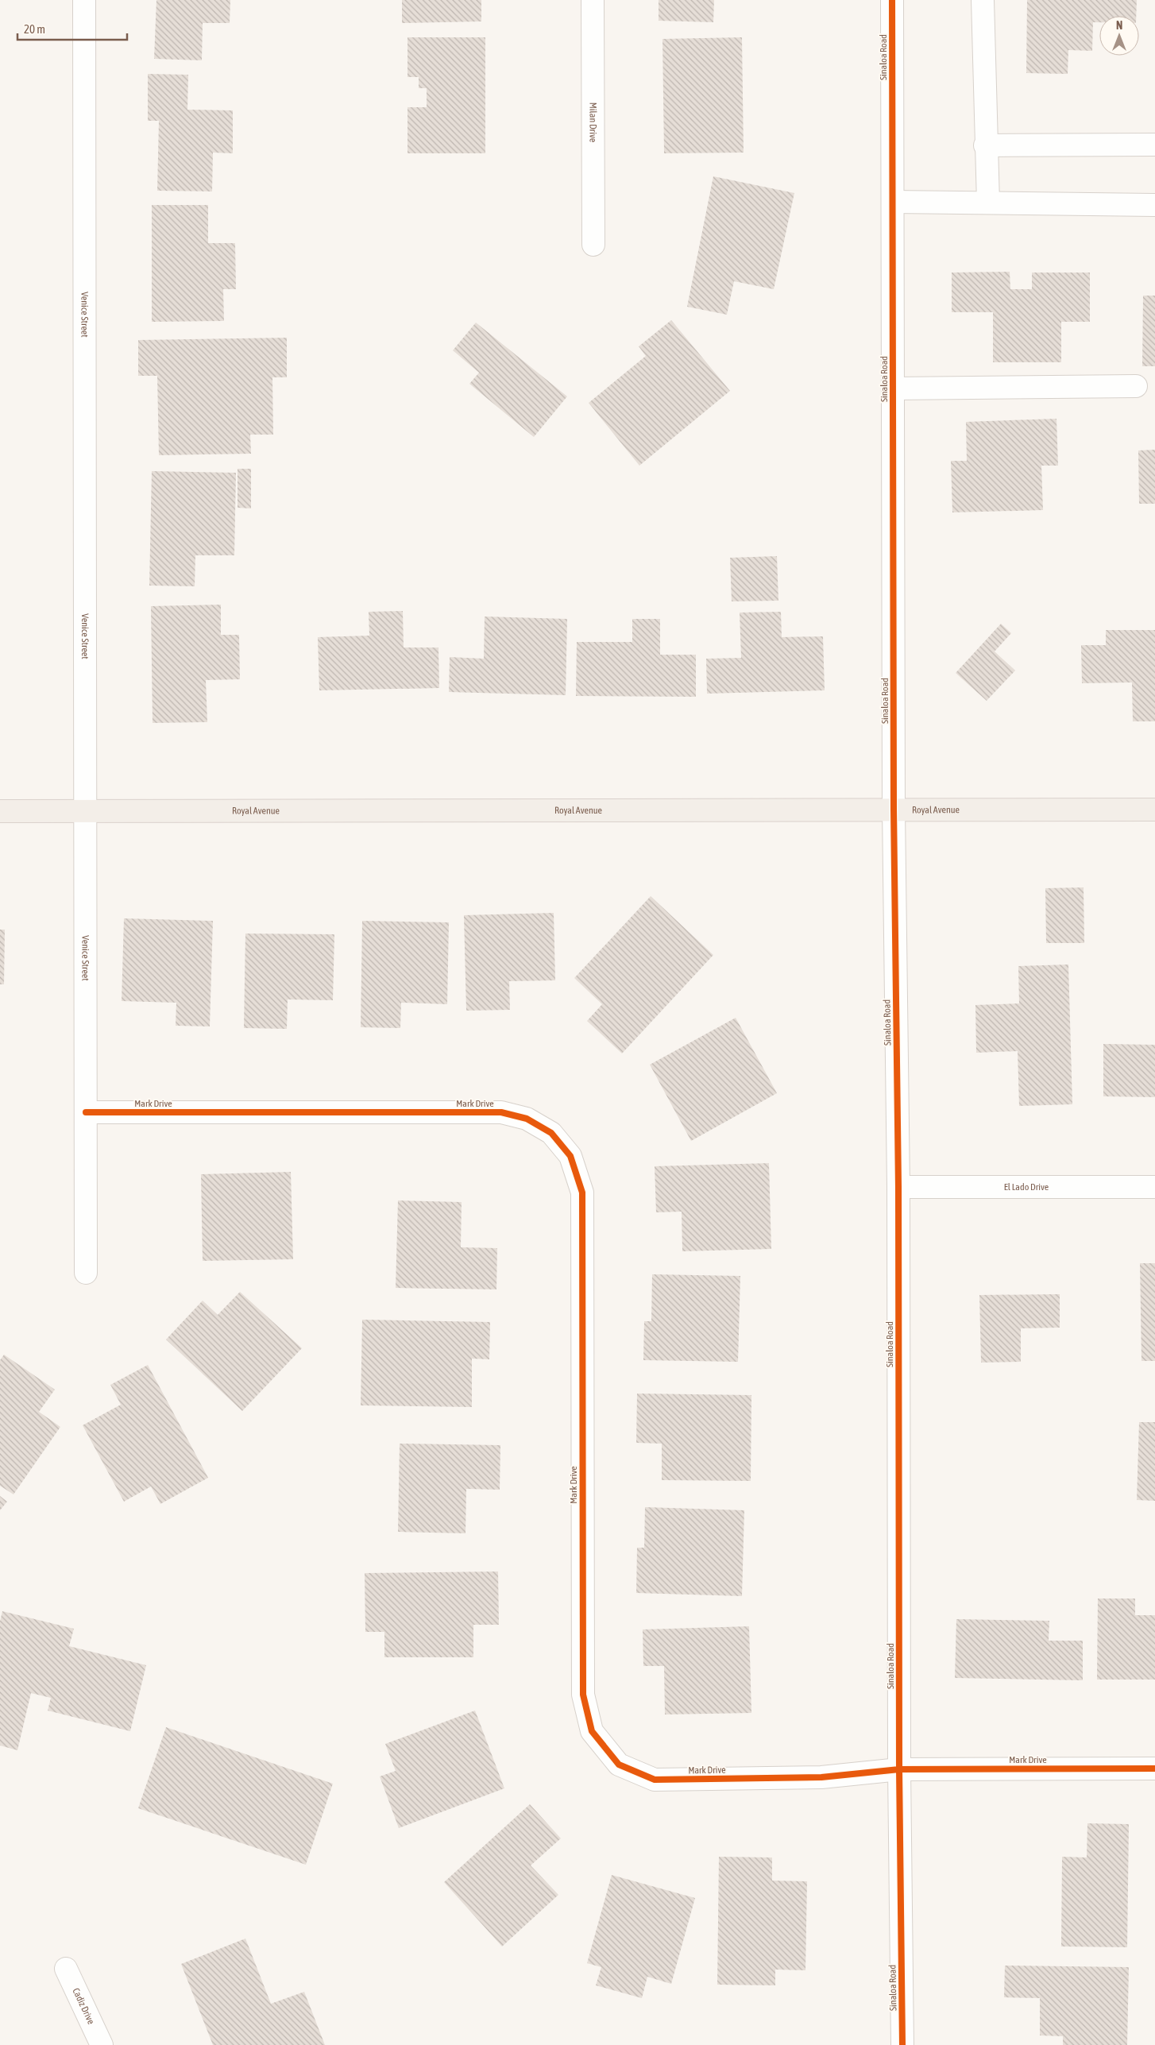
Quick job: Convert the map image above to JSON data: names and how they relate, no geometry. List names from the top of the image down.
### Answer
{
  "streets": {
    "main road": ["Royal Avenue"],
    "street": [
      "Sinaloa Road",
      "Milan Drive",
      "Venice Street",
      "Mark Drive",
      "El Lado Drive",
      "Cadiz Drive"
    ]
  },
  "crossings": [
    ["Sinaloa Road", "Royal Avenue"],
    ["Sinaloa Road", "Mark Drive"],
    ["Sinaloa Road", "El Lado Drive"],
    ["Venice Street", "Royal Avenue"],
    ["Venice Street", "Mark Drive"]
  ],
  "scale_bar": "20 m",
  "north": "top"
}
